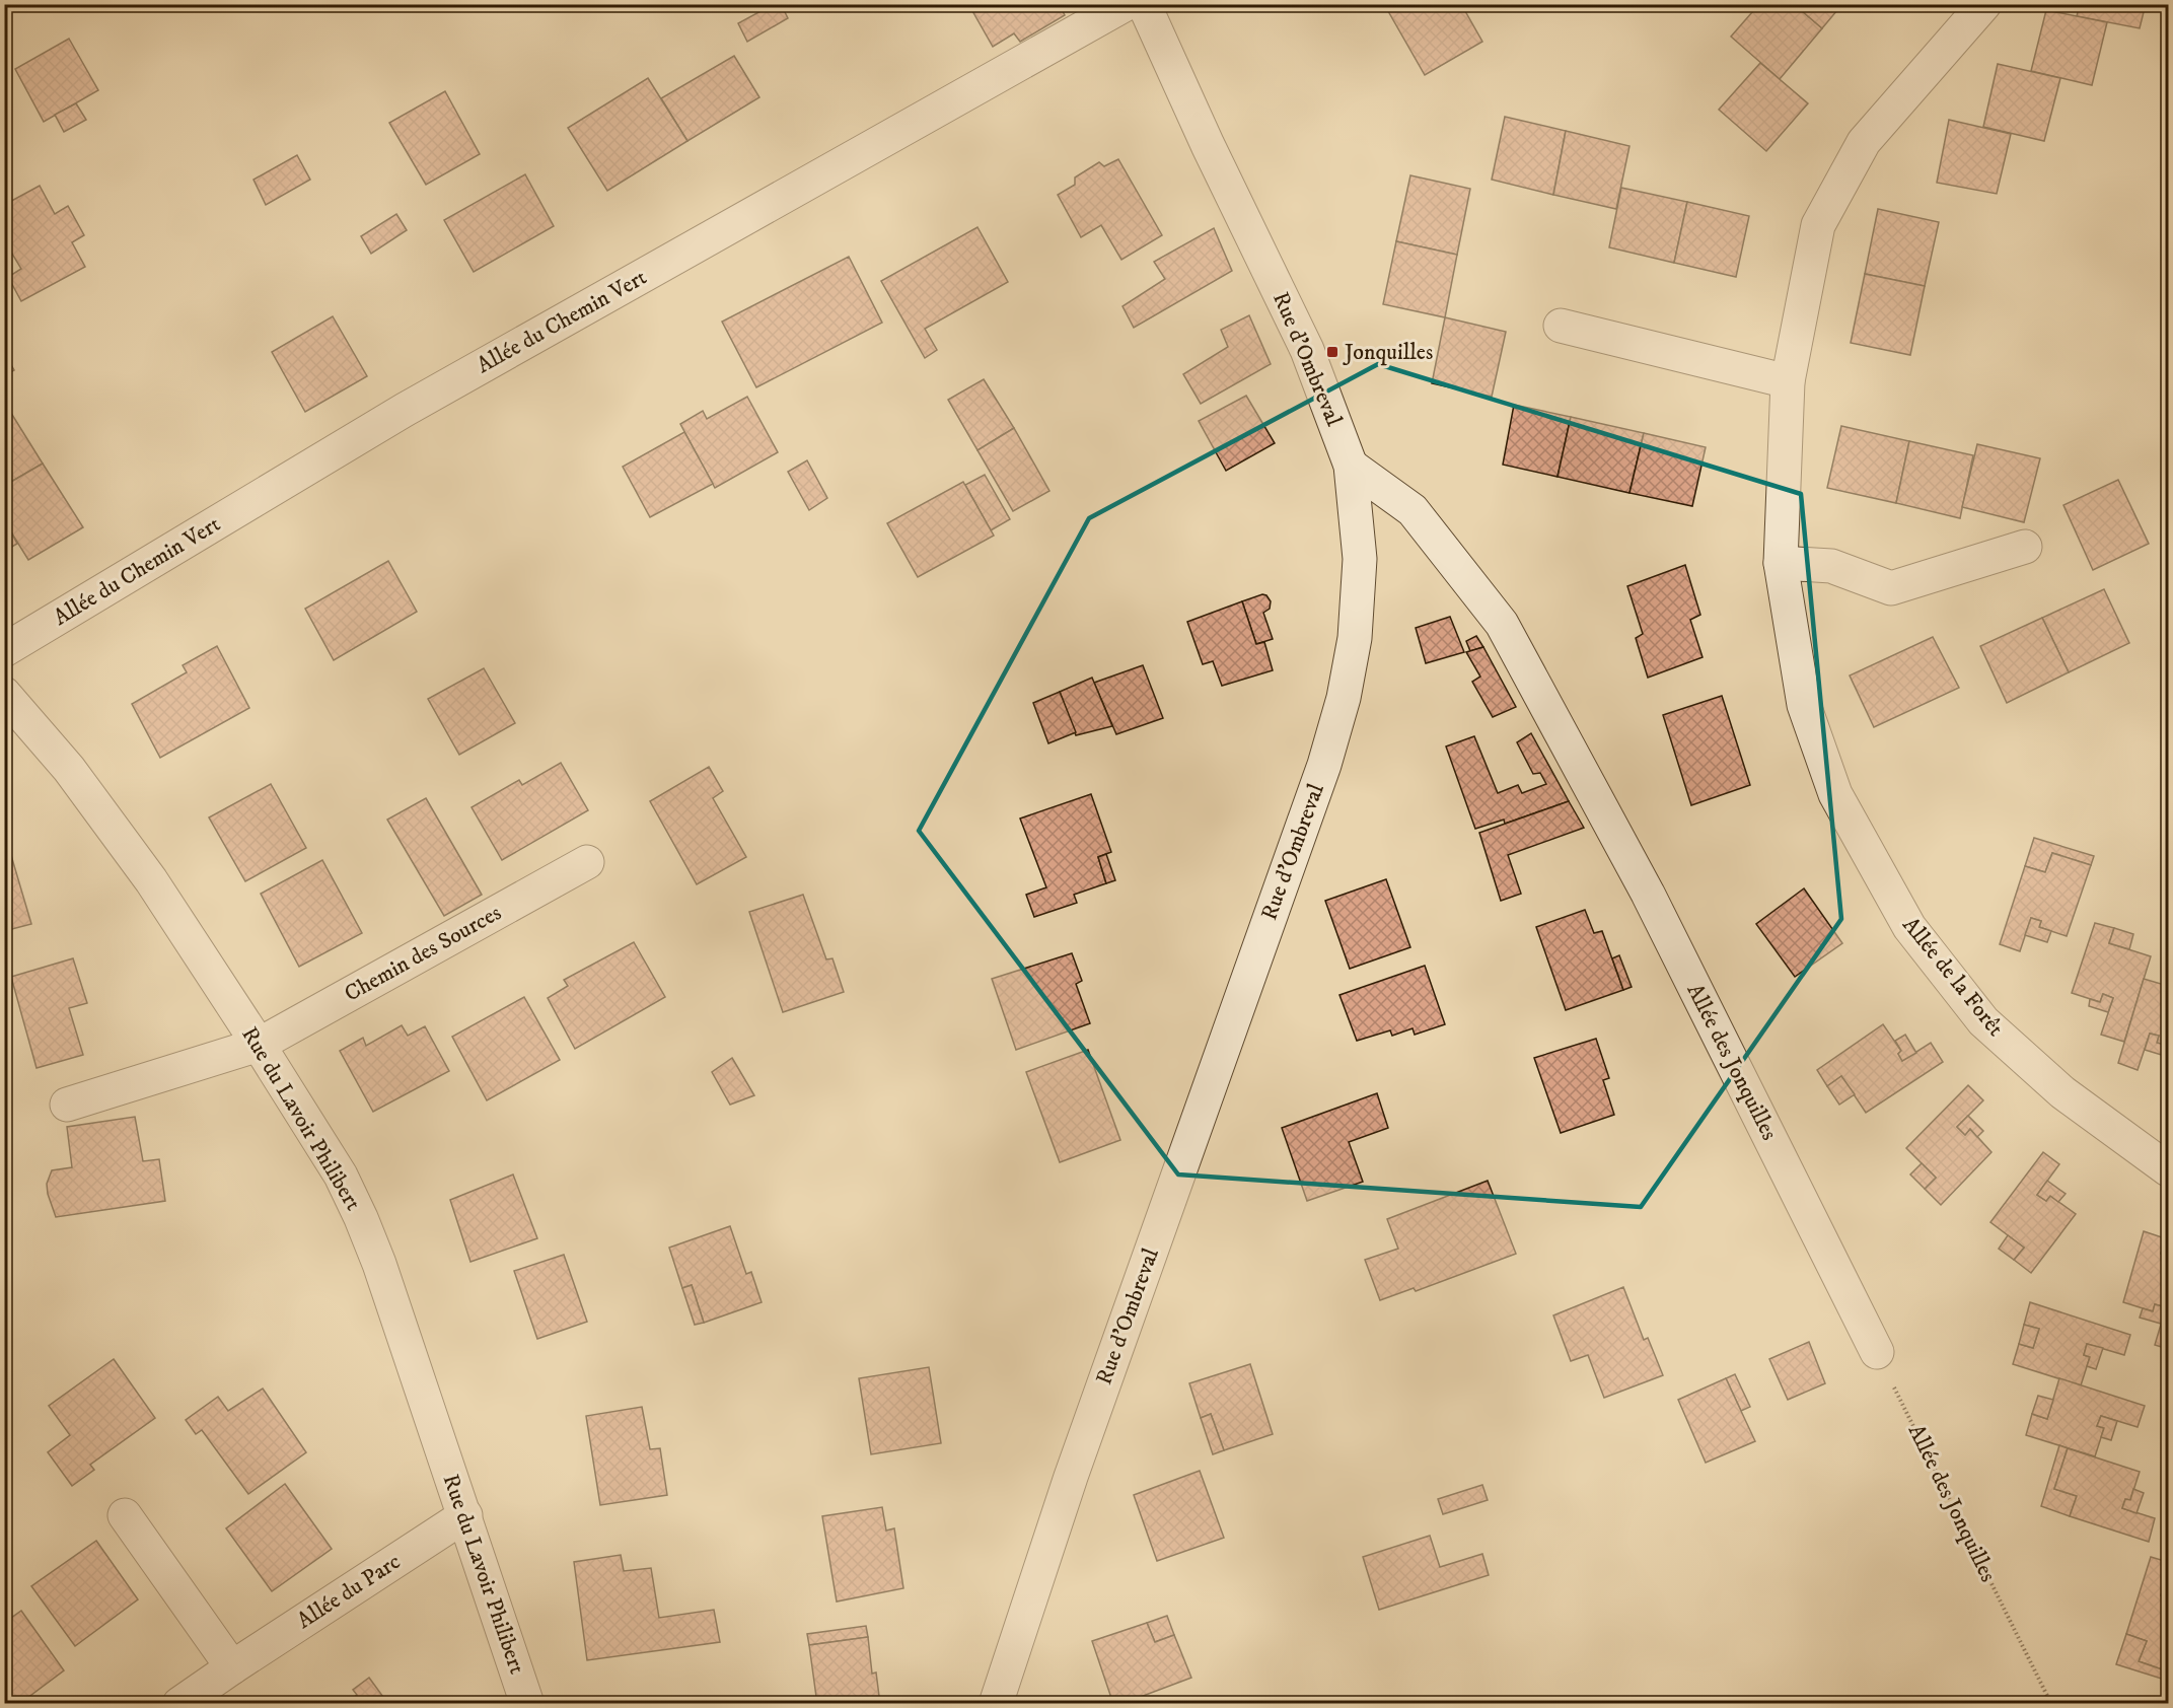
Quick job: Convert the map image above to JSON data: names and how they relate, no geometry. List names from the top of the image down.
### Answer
{
  "streets": {
    "street": [
      "Allée du Chemin Vert",
      "Rue d'Ombreval",
      "Chemin des Sources",
      "Allée de la Forêt",
      "Allée des Jonquilles",
      "Rue du Lavoir Philibert",
      "Allée du Parc"
    ]
  },
  "crossings": [
    ["Rue d'Ombreval", "Allée des Jonquilles"],
    ["Chemin des Sources", "Rue du Lavoir Philibert"],
    ["Rue du Lavoir Philibert", "Allée du Parc"]
  ],
  "places": {
    "transit": ["Jonquilles"]
  }
}
